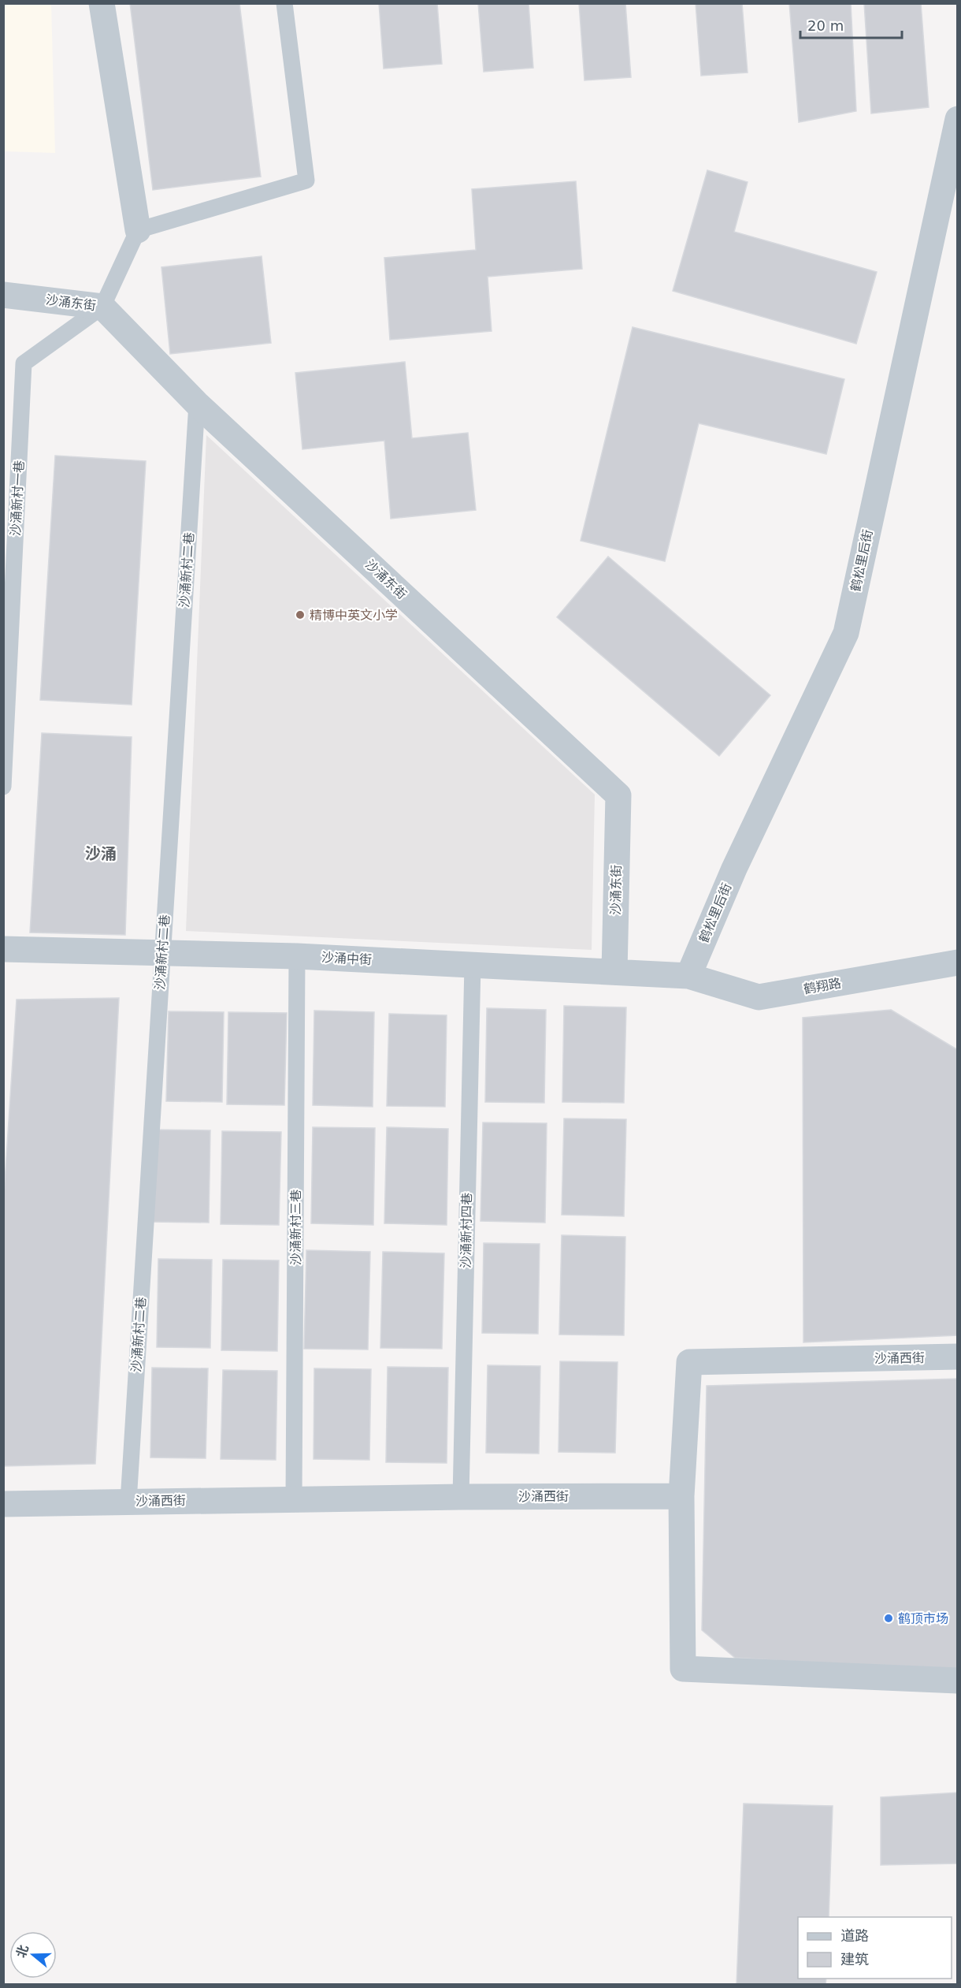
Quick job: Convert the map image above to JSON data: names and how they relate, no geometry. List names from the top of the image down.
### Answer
{
  "streets": {
    "street": [
      "沙涌东街",
      "鹤松里后街",
      "沙涌中街",
      "鹤翔路",
      "沙涌西街"
    ],
    "lane": [
      "沙涌新村一巷",
      "沙涌新村二巷",
      "沙涌新村三巷",
      "沙涌新村四巷"
    ]
  },
  "crossings": [
    ["沙涌东街", "沙涌新村一巷"],
    ["沙涌东街", "沙涌新村二巷"],
    ["沙涌东街", "沙涌中街"],
    ["鹤松里后街", "沙涌中街"],
    ["鹤松里后街", "鹤翔路"],
    ["沙涌新村二巷", "沙涌中街"],
    ["沙涌新村二巷", "沙涌西街"],
    ["沙涌中街", "鹤翔路"],
    ["沙涌中街", "沙涌新村三巷"],
    ["沙涌中街", "沙涌新村四巷"],
    ["沙涌新村三巷", "沙涌西街"],
    ["沙涌新村四巷", "沙涌西街"]
  ],
  "districts": ["沙涌"],
  "places": ["精博中英文小学", "鹤顶市场"],
  "legend": ["道路", "建筑"],
  "scale_bar": "20 m",
  "north": "left"
}
